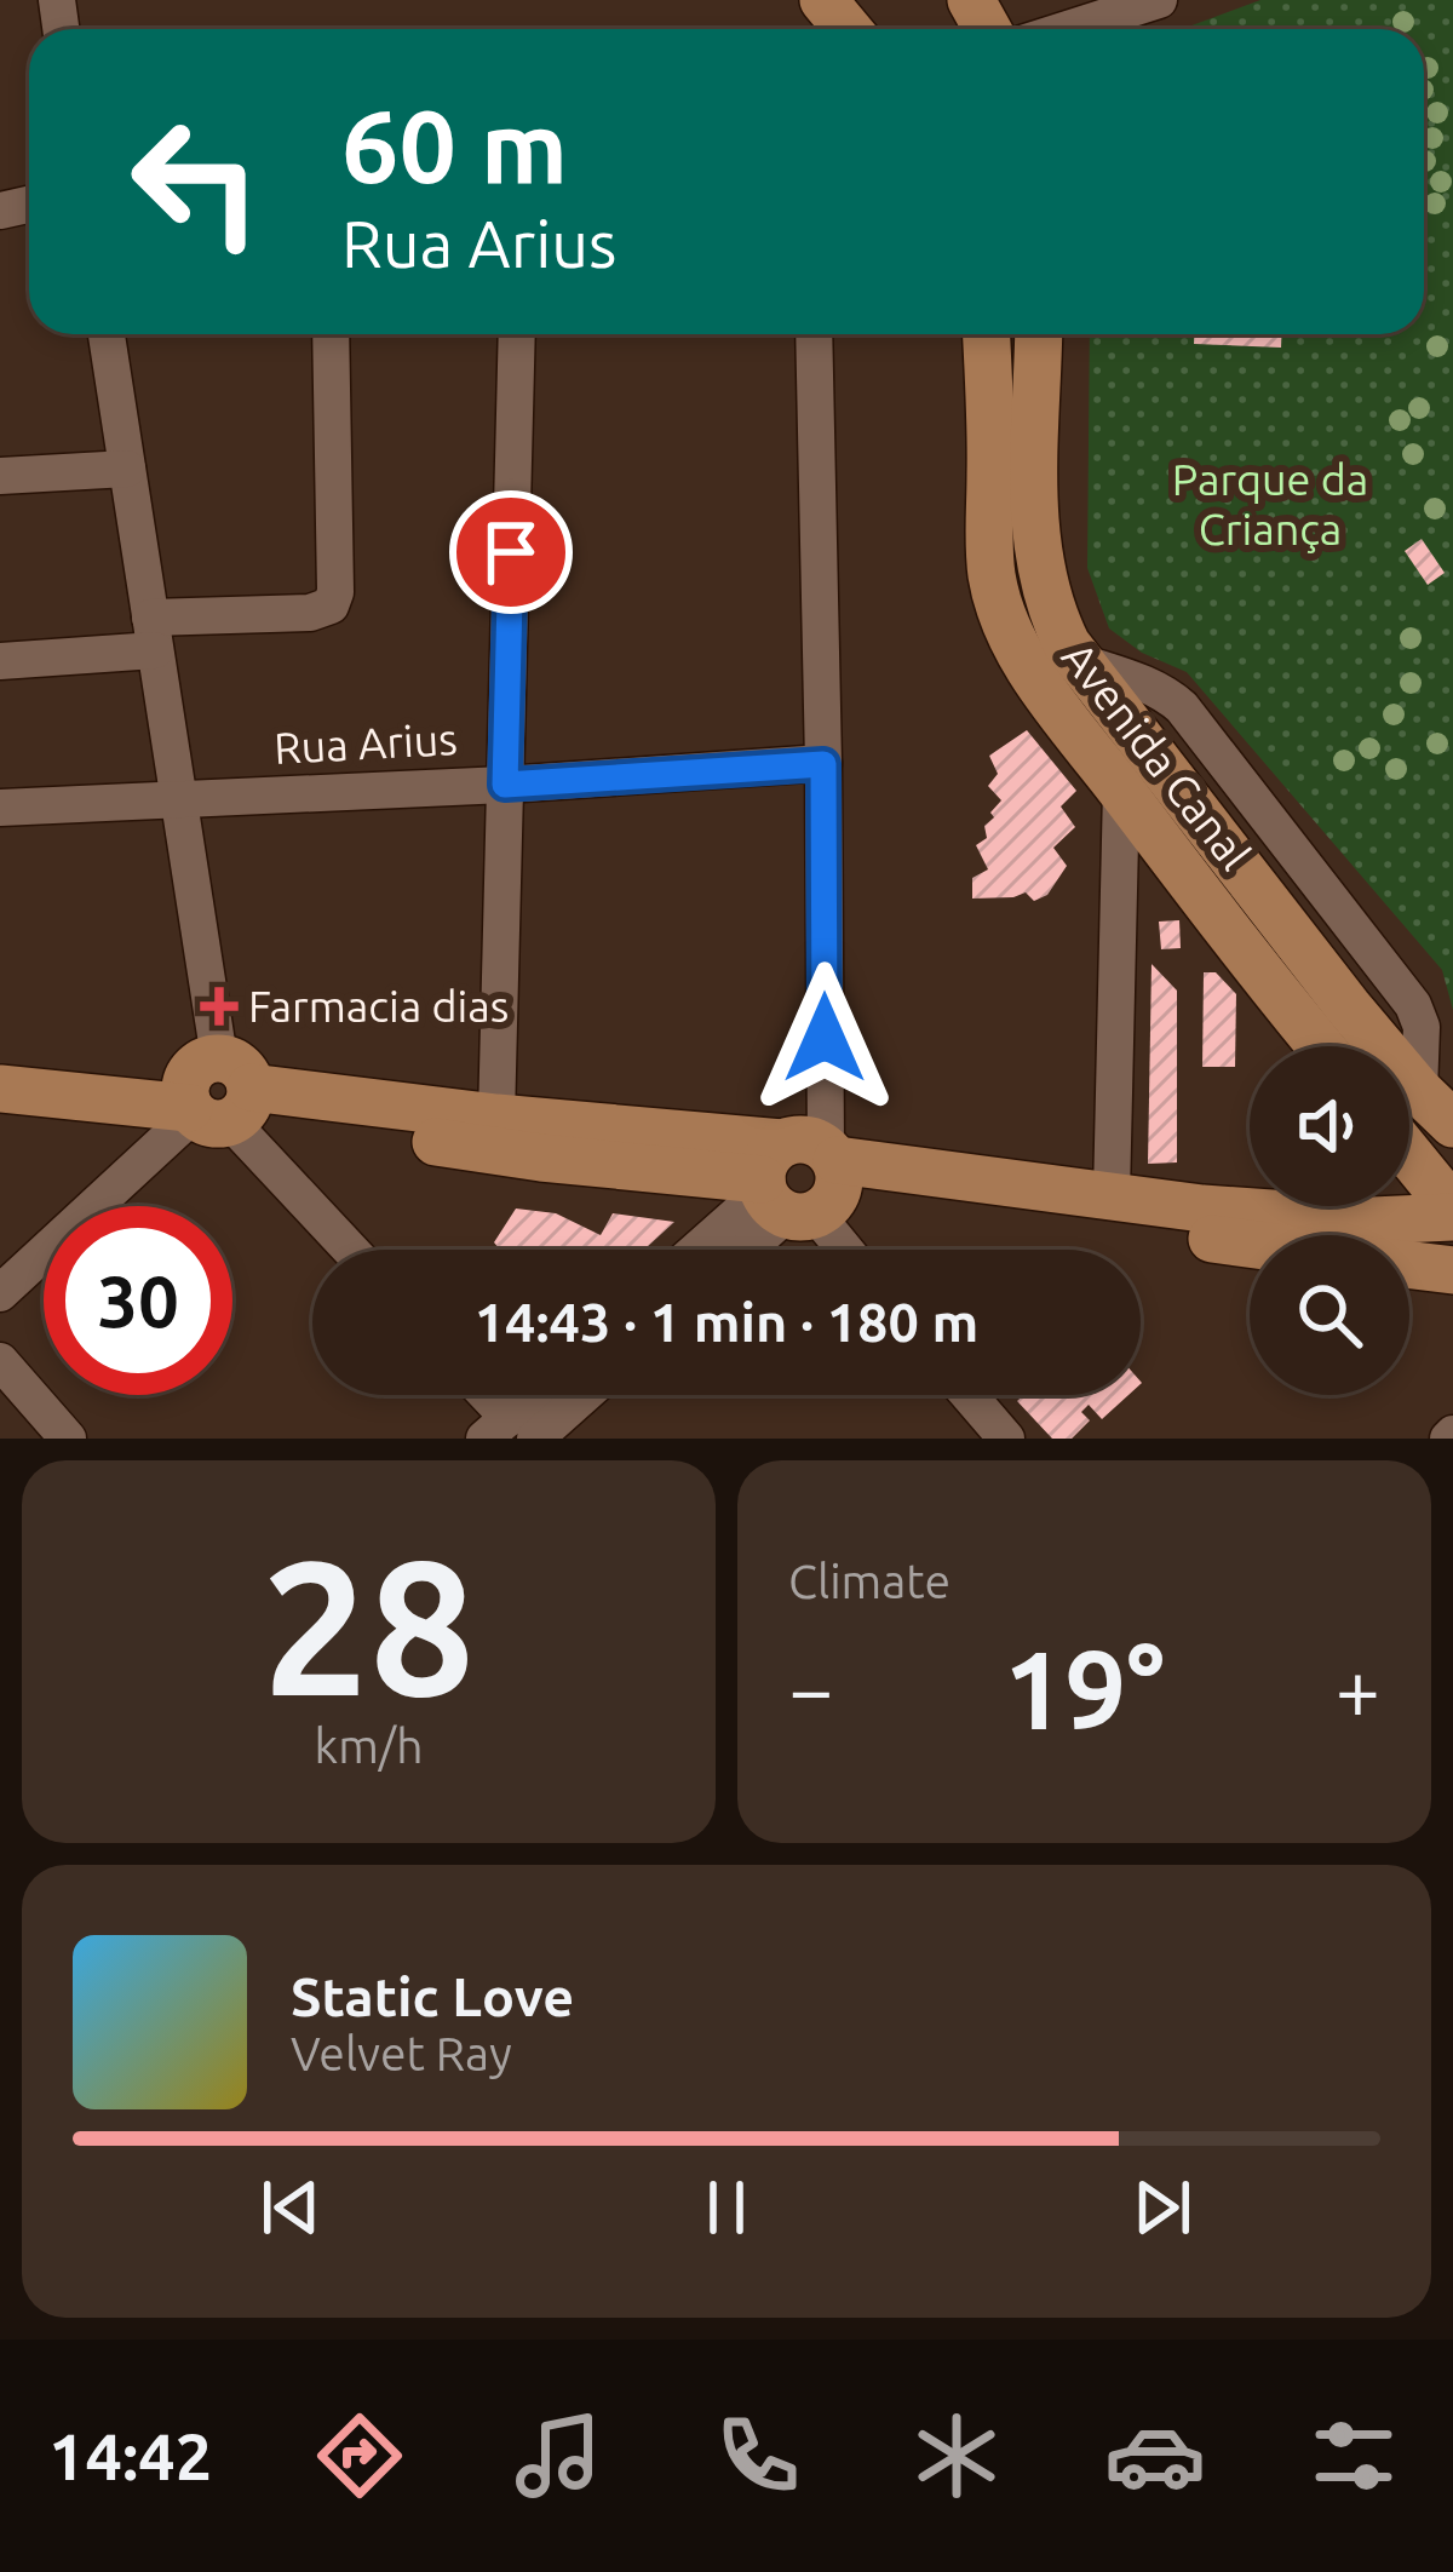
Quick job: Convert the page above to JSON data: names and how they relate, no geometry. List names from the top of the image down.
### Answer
{
  "streets": {
    "main road": ["Avenida Canal"],
    "street": ["Rua Arius"]
  },
  "parks": ["Parque da Criança"],
  "places": {
    "health": ["Farmacia dias"]
  },
  "page": {
    "turn": ["60 m", "Rua Arius"],
    "limit": "30",
    "trip": "14:43 · 1 min · 180 m",
    "tile": [
      ["28", "km/h"],
      "Climate"
    ],
    "heat": ["−", "19°", "+"],
    "song": ["Static Love", "Velvet Ray"],
    "tabs": "14:42"
  }
}
